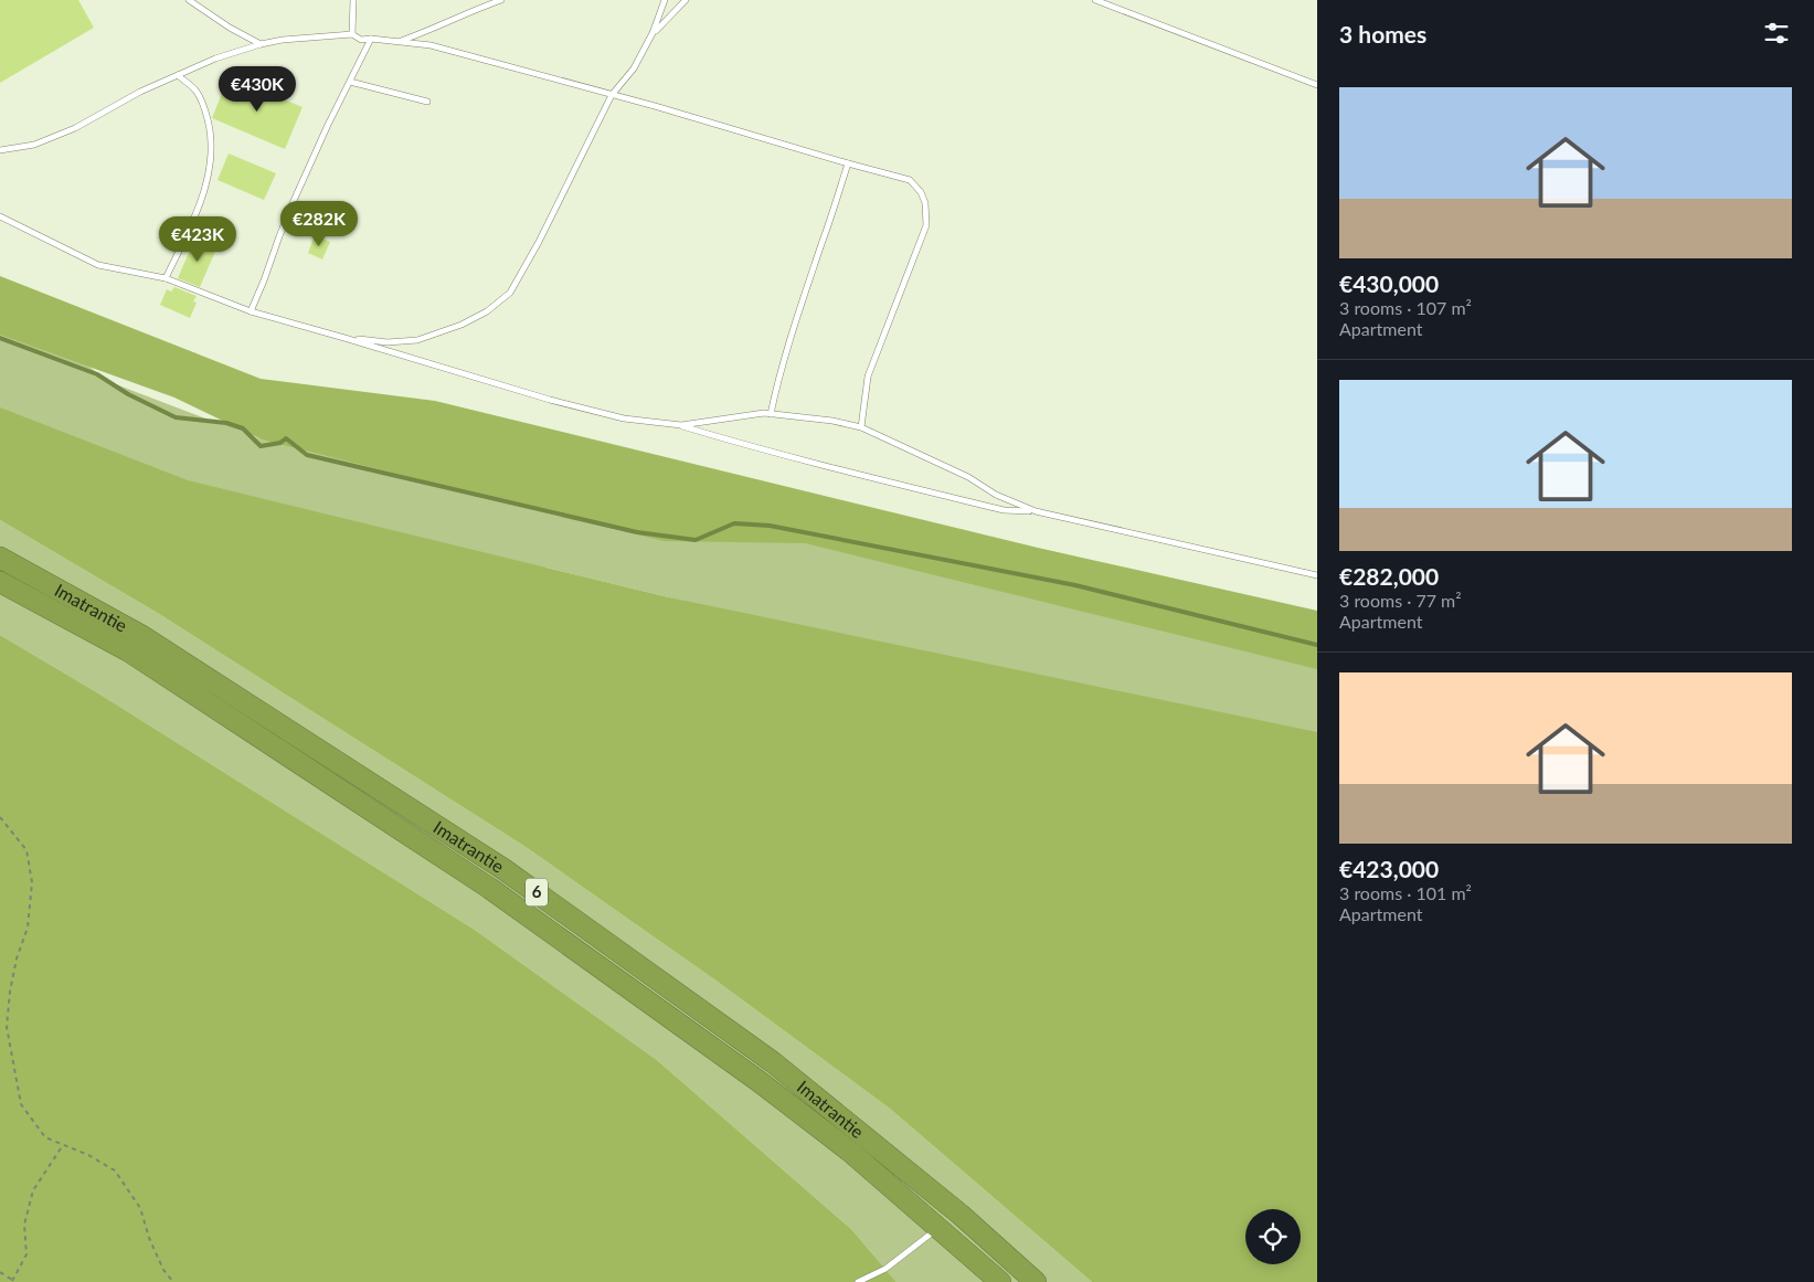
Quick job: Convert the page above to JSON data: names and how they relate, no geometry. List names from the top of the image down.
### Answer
{
  "streets": {
    "highway": ["Imatrantie", "6"]
  },
  "page": {
    "heading": "3 homes",
    "price": ["€430K", "€282K", "€423K"],
    "list": [
      {
        "name": "€430,000",
        "note": "3 rooms · 107 m² · Apartment"
      },
      {
        "name": "€282,000",
        "note": "3 rooms · 77 m² · Apartment"
      },
      {
        "name": "€423,000",
        "note": "3 rooms · 101 m² · Apartment"
      }
    ]
  }
}
